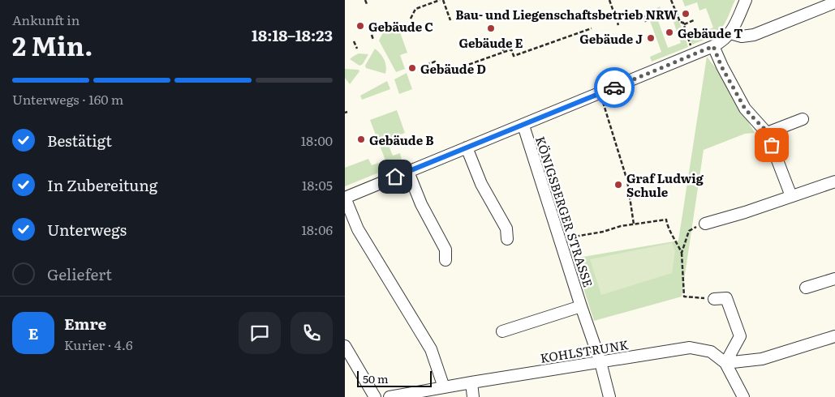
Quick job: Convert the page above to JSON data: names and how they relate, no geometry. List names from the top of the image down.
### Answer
{
  "streets": {
    "street": ["KÖNIGSBERGER STRASSE", "KOHLSTRUNK"]
  },
  "crossings": [
    ["KÖNIGSBERGER STRASSE", "KOHLSTRUNK"]
  ],
  "places": [
    "Bau- und Liegenschaftsbetrieb NRW",
    "Gebäude C",
    "Gebäude E",
    "Gebäude T",
    "Gebäude J",
    "Gebäude D",
    "Gebäude B",
    "Graf Ludwig Schule"
  ],
  "scale_bar": "50 m",
  "page": {
    "heading": ["2 Min.", "Ankunft in", "18:18–18:23"],
    "panel": ["Emre", "Kurier · 4.6"],
    "bar": "Unterwegs · 160 m",
    "list": [
      ["Bestätigt", "18:00"],
      ["In Zubereitung", "18:05"],
      ["Unterwegs", "18:06"],
      "Geliefert"
    ],
    "round": "E",
    "scale": "50 m"
  }
}
